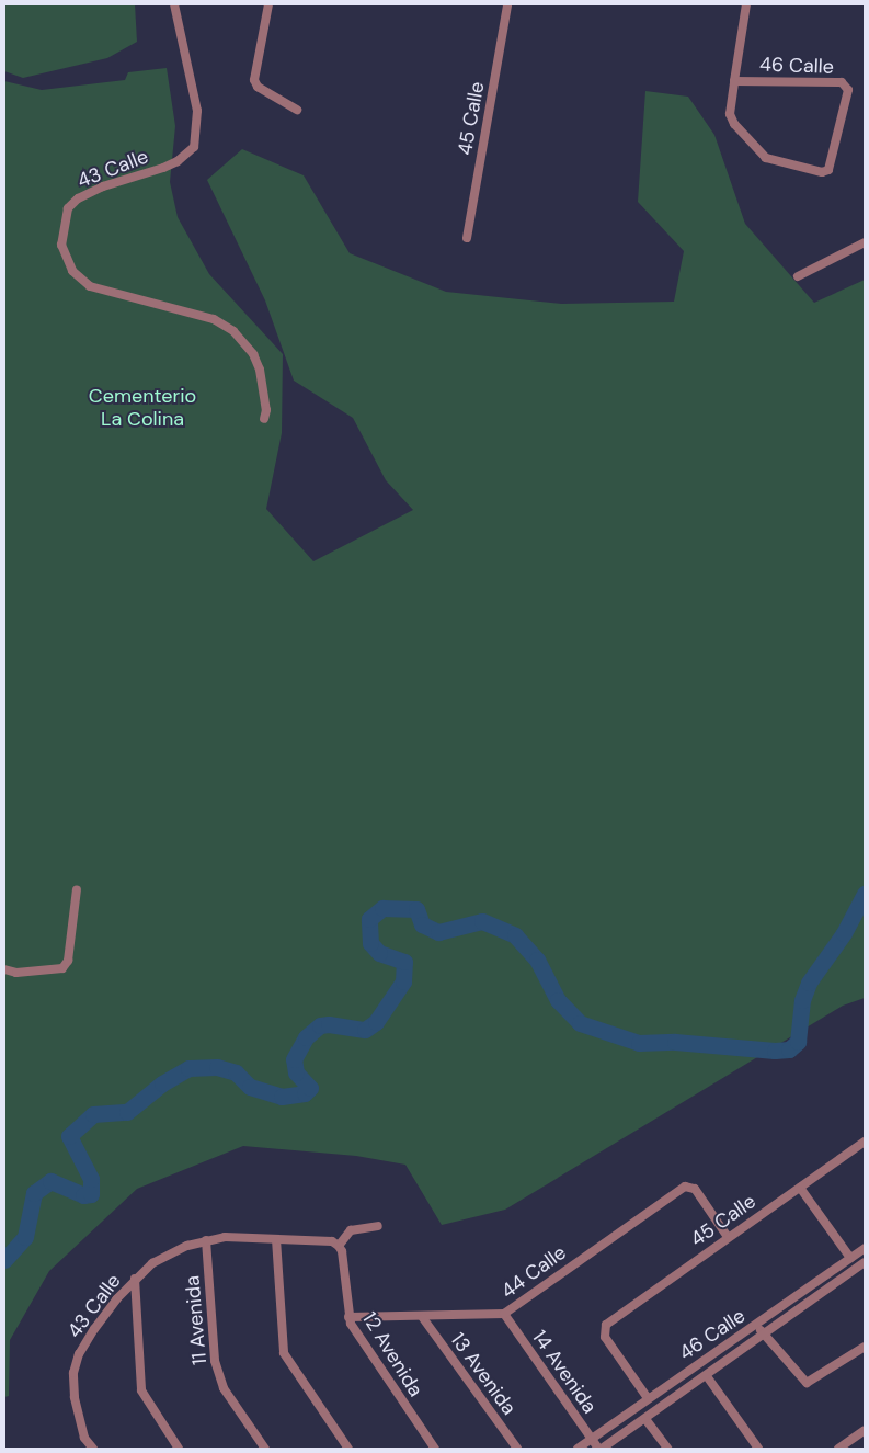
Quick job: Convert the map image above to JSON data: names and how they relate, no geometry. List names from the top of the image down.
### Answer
{
  "streets": {
    "street": [
      "46 Calle",
      "45 Calle",
      "43 Calle",
      "44 Calle",
      "11 Avenida",
      "12 Avenida",
      "14 Avenida",
      "13 Avenida"
    ]
  },
  "crossings": [
    ["46 Calle", "45 Calle"],
    ["46 Calle", "14 Avenida"],
    ["45 Calle", "44 Calle"],
    ["43 Calle", "11 Avenida"],
    ["43 Calle", "12 Avenida"],
    ["44 Calle", "12 Avenida"],
    ["44 Calle", "14 Avenida"],
    ["44 Calle", "13 Avenida"]
  ],
  "parks": ["Cementerio La Colina"]
}
